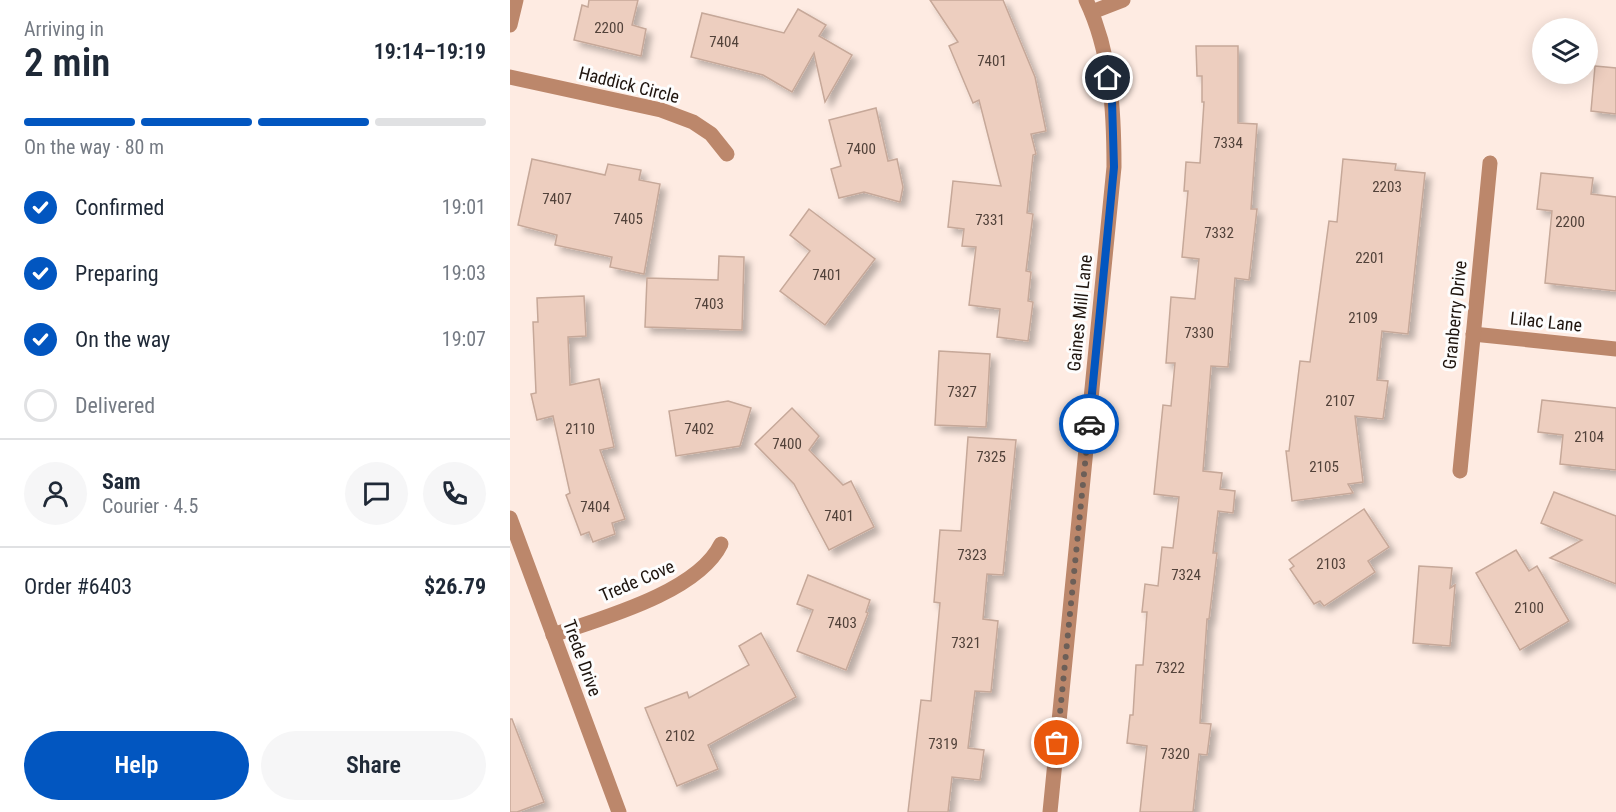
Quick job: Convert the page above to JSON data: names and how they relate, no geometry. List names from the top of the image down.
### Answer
{
  "streets": {
    "street": [
      "Haddick Circle",
      "Gaines Mill Lane",
      "Granberry Drive",
      "Lilac Lane",
      "Trede Cove",
      "Trede Drive"
    ]
  },
  "crossings": [
    ["Granberry Drive", "Lilac Lane"],
    ["Trede Cove", "Trede Drive"]
  ],
  "house_numbers": [
    "2200",
    "7404",
    "7401",
    "7334",
    "7400",
    "2203",
    "7407",
    "7405",
    "7331",
    "2200",
    "7332",
    "2201",
    "7401",
    "7403",
    "2109",
    "7330",
    "7327",
    "2107",
    "2110",
    "7402",
    "2104",
    "7400",
    "7325",
    "2105",
    "7404",
    "7401",
    "7323",
    "2103",
    "7324",
    "2100",
    "7403",
    "7321",
    "7322",
    "2102",
    "7319",
    "7320"
  ],
  "page": {
    "heading": ["2 min", "Arriving in", "19:14–19:19"],
    "panel": [
      "Sam",
      "Courier · 4.5",
      "Order #6403",
      "$26.79"
    ],
    "bar": "On the way · 80 m",
    "list": [
      ["Confirmed", "19:01"],
      ["Preparing", "19:03"],
      ["On the way", "19:07"],
      "Delivered"
    ],
    "buttons": ["Help", "Share"]
  }
}
